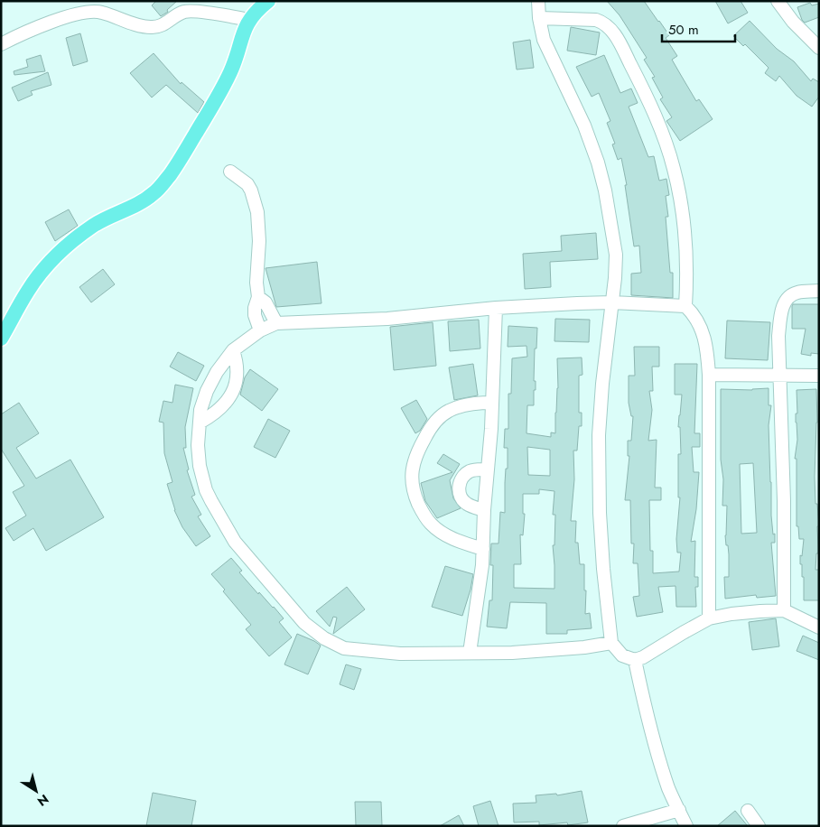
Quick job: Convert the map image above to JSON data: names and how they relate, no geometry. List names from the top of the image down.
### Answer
{
  "scale_bar": "50 m",
  "north": "bottom right"
}
